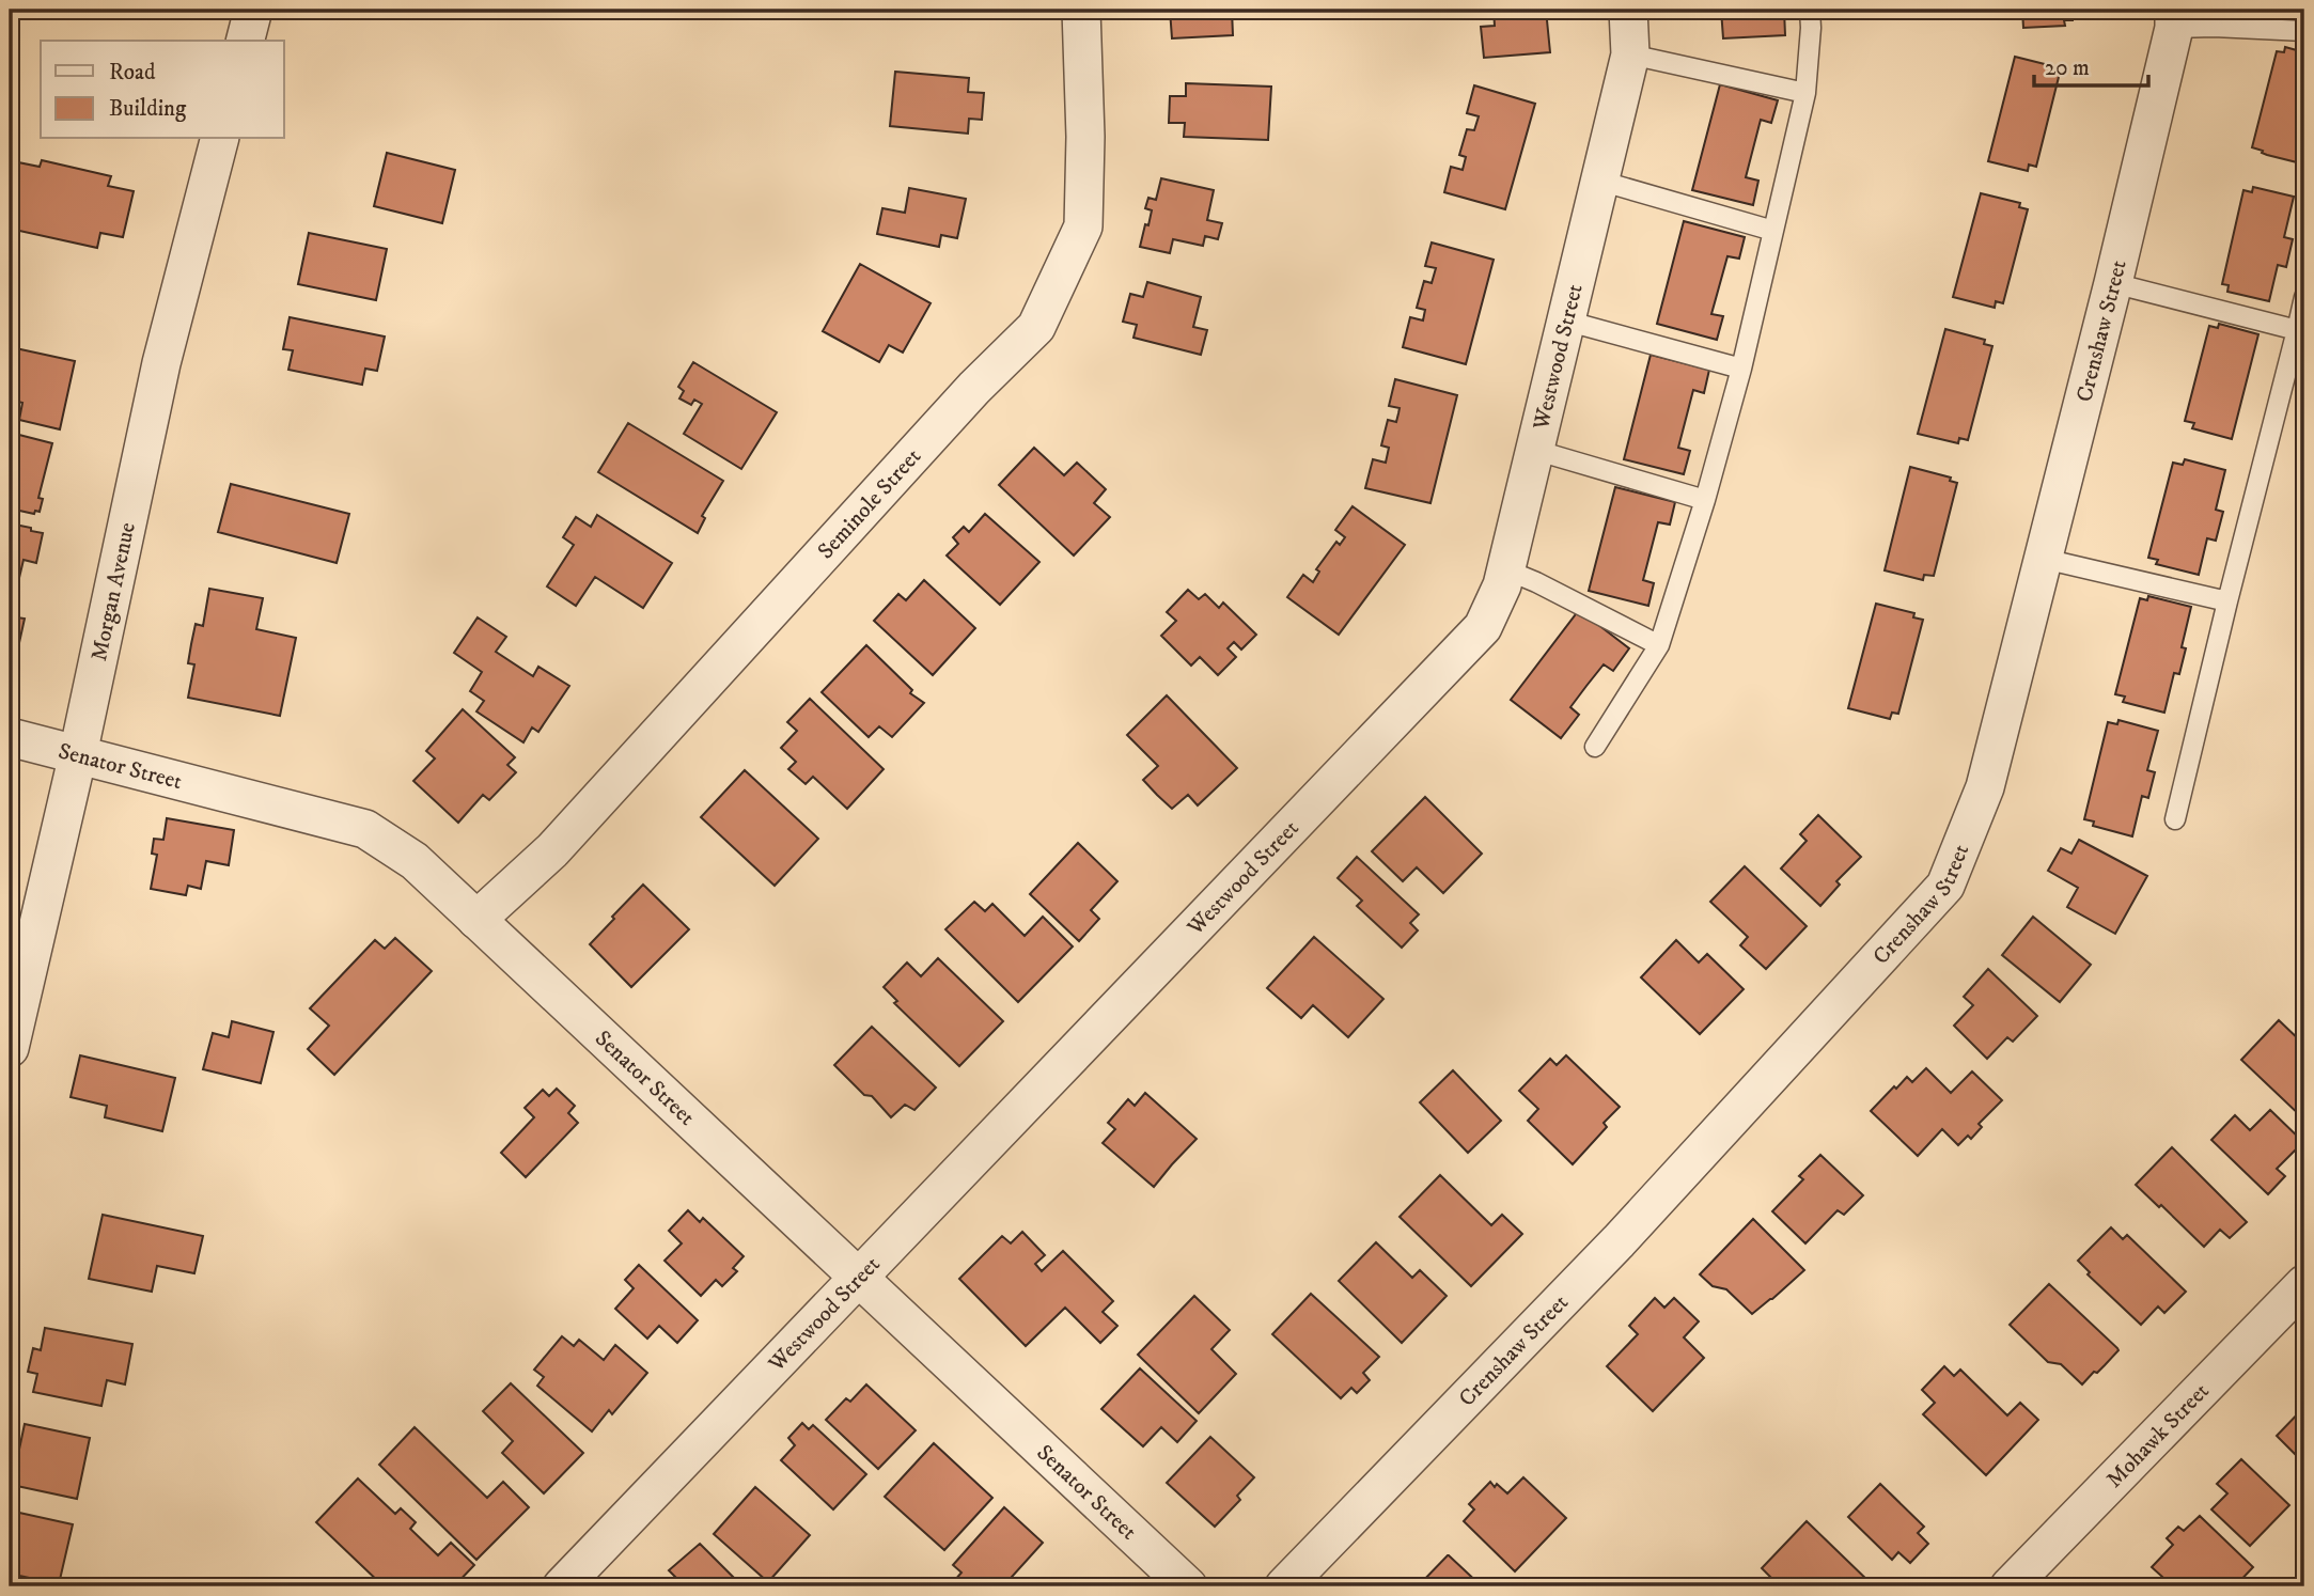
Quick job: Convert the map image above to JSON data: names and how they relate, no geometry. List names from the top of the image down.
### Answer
{
  "streets": {
    "street": [
      "Crenshaw Street",
      "Westwood Street",
      "Seminole Street",
      "Morgan Avenue",
      "Senator Street",
      "Mohawk Street"
    ]
  },
  "crossings": [
    ["Westwood Street", "Senator Street"],
    ["Seminole Street", "Senator Street"],
    ["Morgan Avenue", "Senator Street"]
  ],
  "legend": ["Road", "Building"],
  "scale_bar": "20 m"
}
